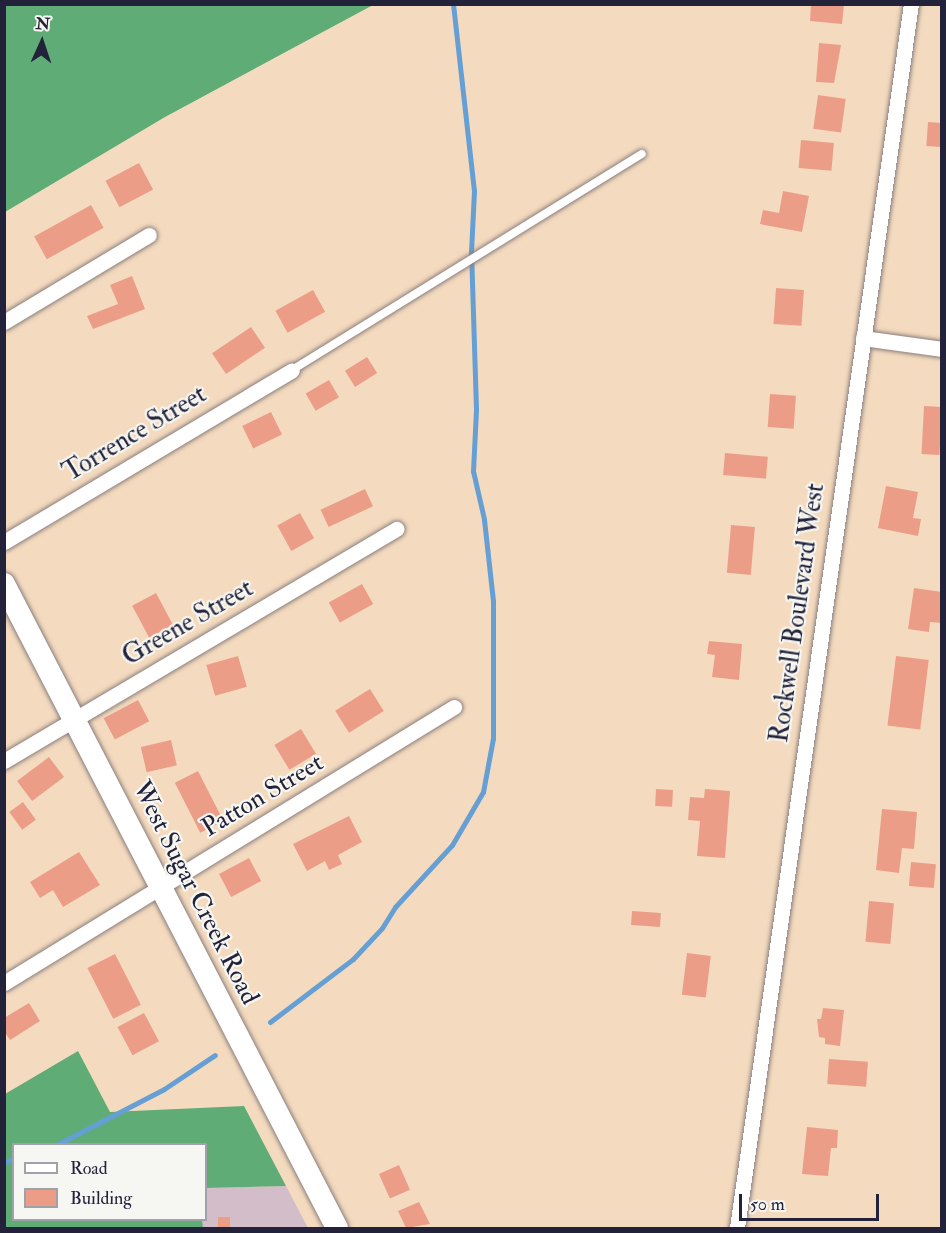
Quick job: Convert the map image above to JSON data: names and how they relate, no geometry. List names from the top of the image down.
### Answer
{
  "streets": {
    "main road": ["West Sugar Creek Road"],
    "street": [
      "Torrence Street",
      "Rockwell Boulevard West",
      "Greene Street",
      "Patton Street"
    ]
  },
  "crossings": [
    ["Greene Street", "West Sugar Creek Road"],
    ["Patton Street", "West Sugar Creek Road"]
  ],
  "legend": ["Road", "Building"],
  "scale_bar": "50 m",
  "north": "top"
}
